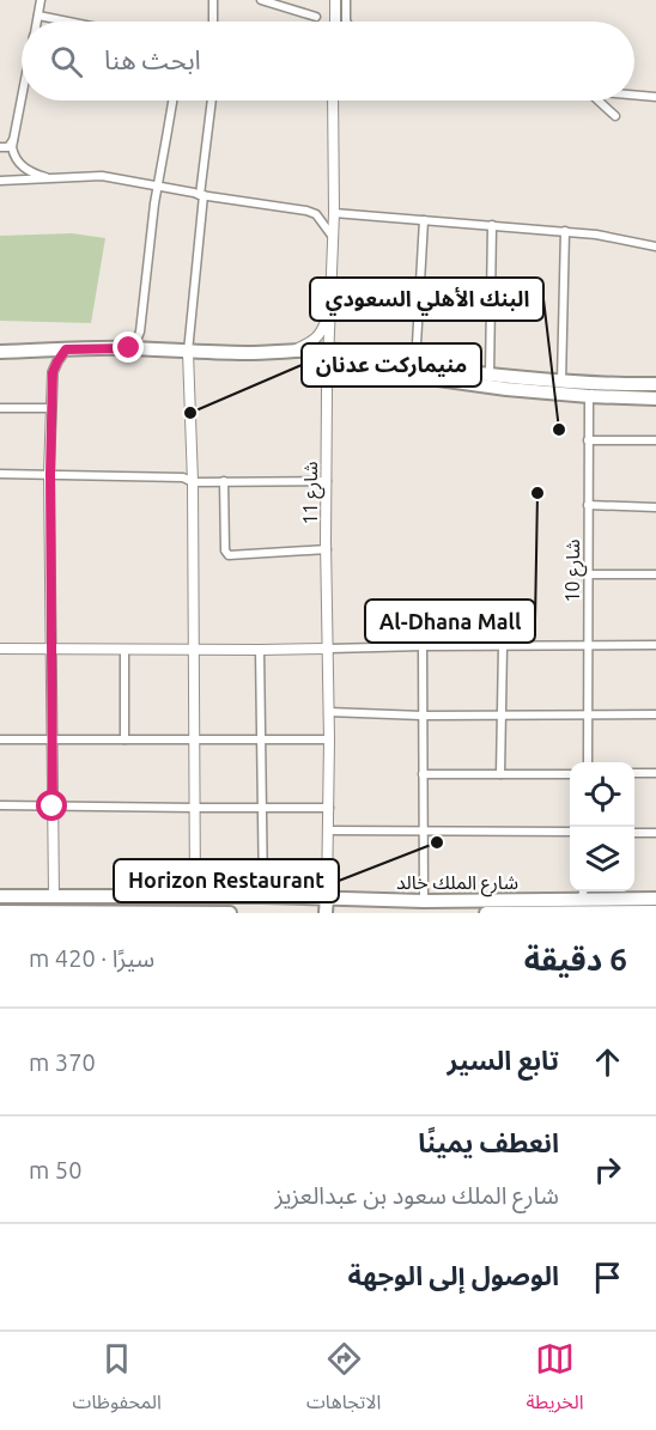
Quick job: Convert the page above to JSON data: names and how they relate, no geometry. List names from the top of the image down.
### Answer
{
  "streets": {
    "main road": ["شارع الملك خالد"],
    "street": ["شارع 11", "شارع 10"]
  },
  "crossings": [
    ["شارع 11", "شارع الملك خالد"]
  ],
  "places": [
    "منيماركت عدنان",
    "البنك الأهلي السعودي",
    "Al-Dhana Mall",
    "Horizon Restaurant"
  ],
  "page": {
    "search": "ابحث هنا",
    "heading": ["6 دقيقة", "سيرًا · 420 m"],
    "list": [
      ["تابع السير", "370 m"],
      ["انعطف يمينًا", "شارع الملك سعود بن عبدالعزيز", "50 m"],
      "الوصول إلى الوجهة"
    ],
    "nav": ["الخريطة", "الاتجاهات", "المحفوظات"]
  }
}
